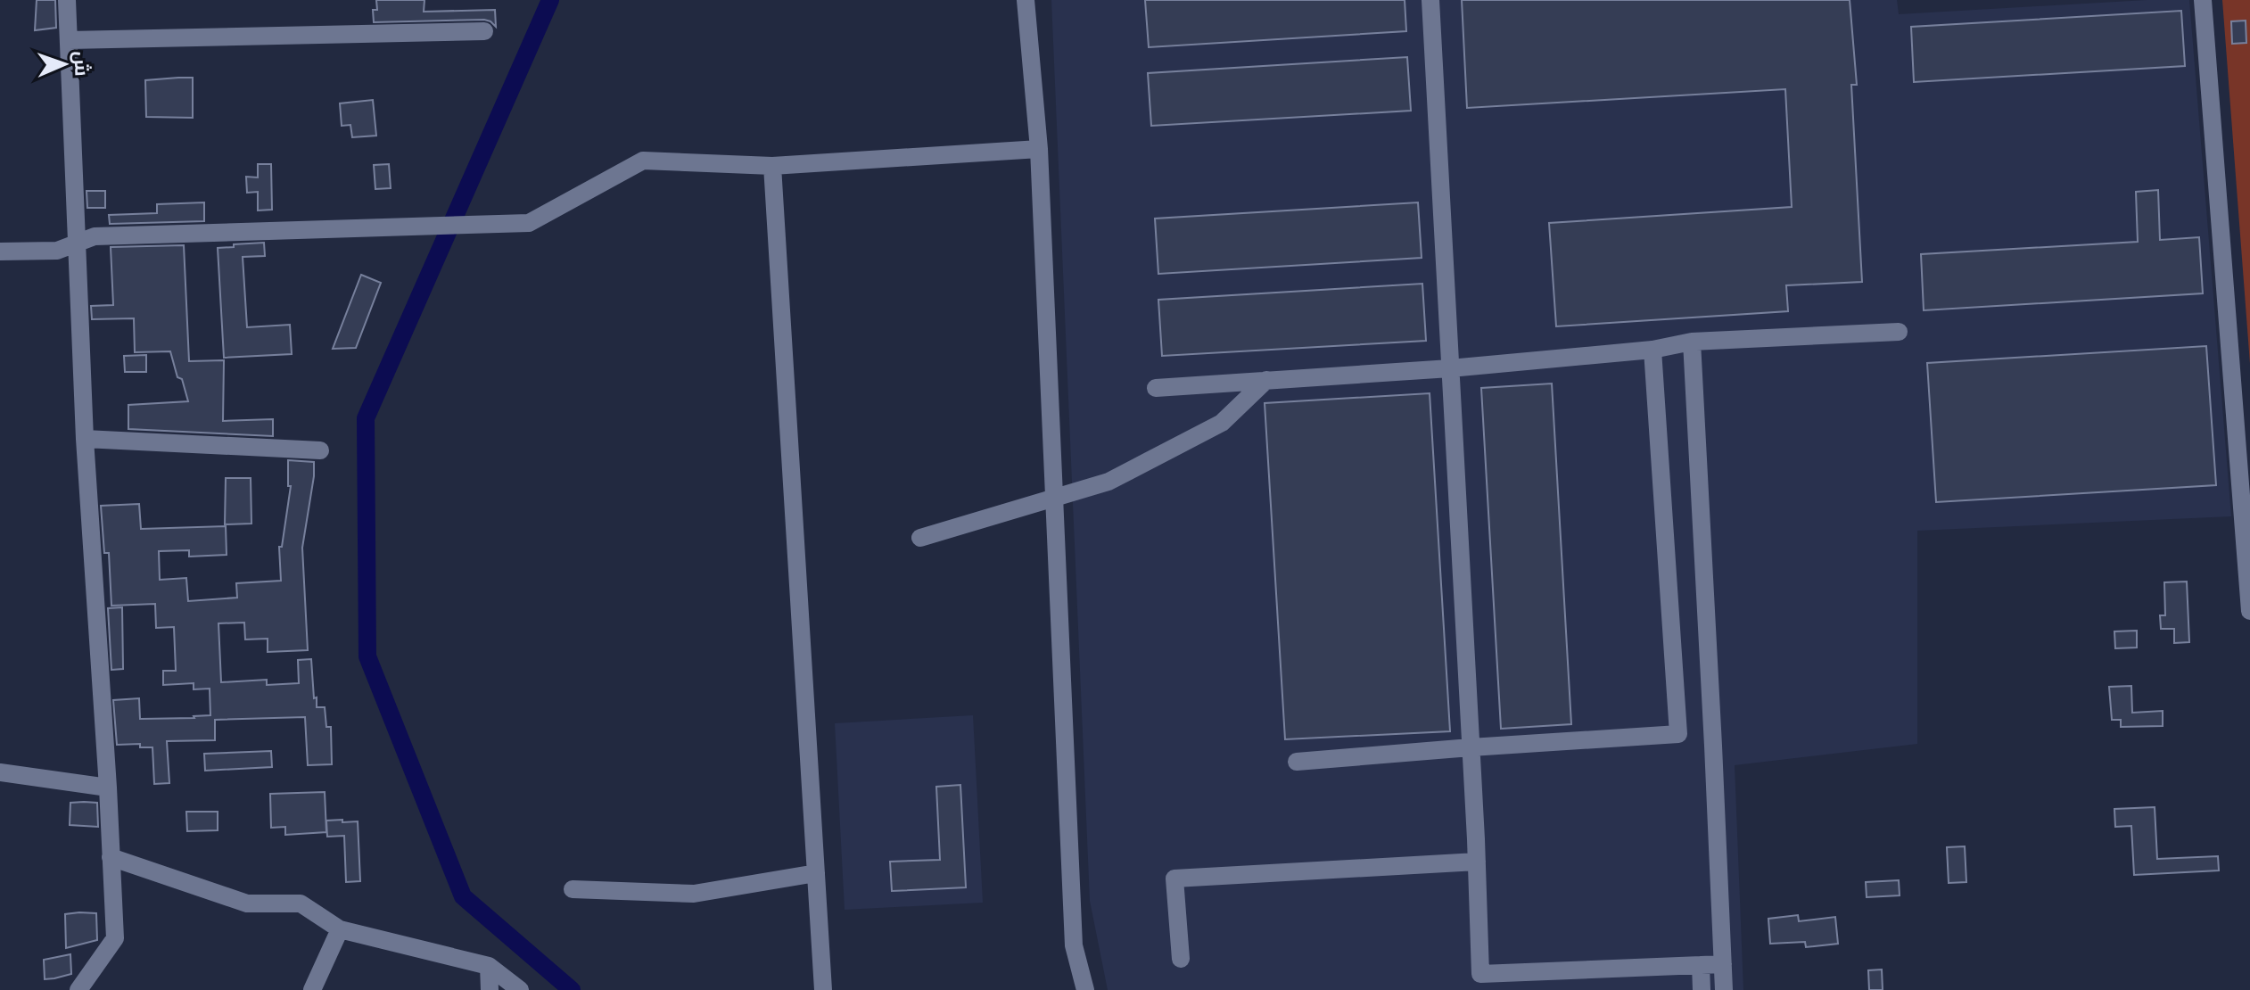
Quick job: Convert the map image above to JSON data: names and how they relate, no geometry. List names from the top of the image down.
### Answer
{
  "north": "right"
}
